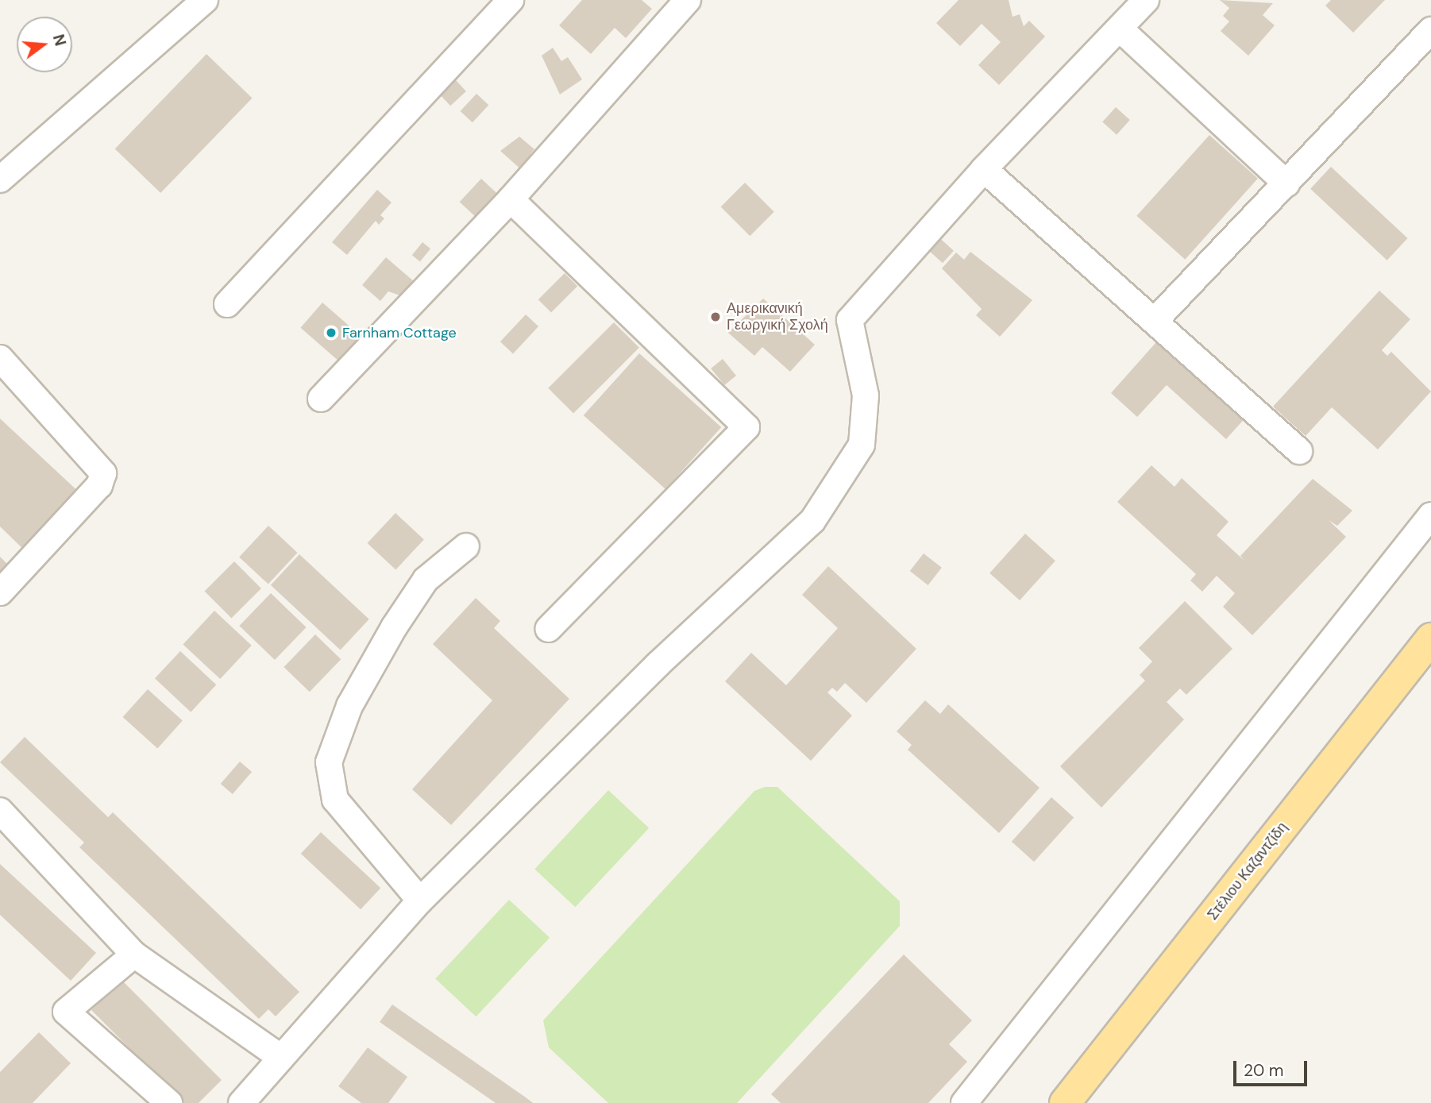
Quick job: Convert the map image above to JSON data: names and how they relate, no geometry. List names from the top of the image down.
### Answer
{
  "streets": {
    "main road": ["Στέλιου Καζαντζίδη"]
  },
  "places": ["Αμερικανική Γεωργική Σχολή", "Farnham Cottage"],
  "scale_bar": "20 m",
  "north": "right"
}
